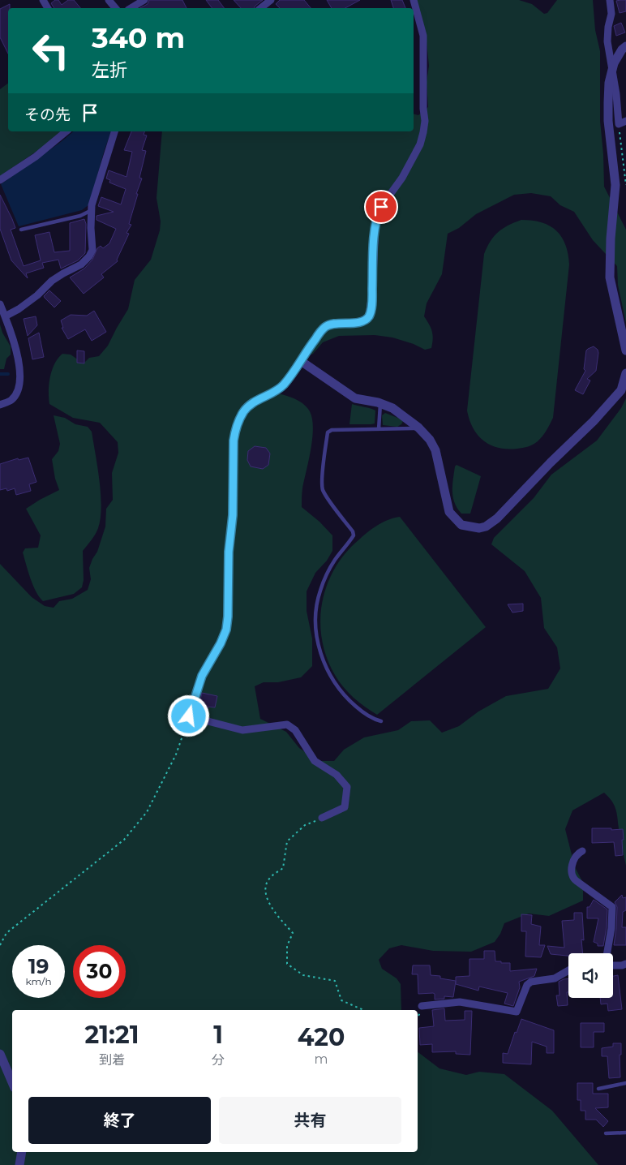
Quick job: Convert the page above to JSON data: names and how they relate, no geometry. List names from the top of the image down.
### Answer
{
  "page": {
    "turn": ["340 m", "左折"],
    "then": "その先",
    "speed": "19 km/h",
    "limit": "30",
    "eta": [
      "21:21",
      "到着",
      "1",
      "分",
      "420",
      "m"
    ],
    "buttons": ["終了", "共有"]
  }
}
